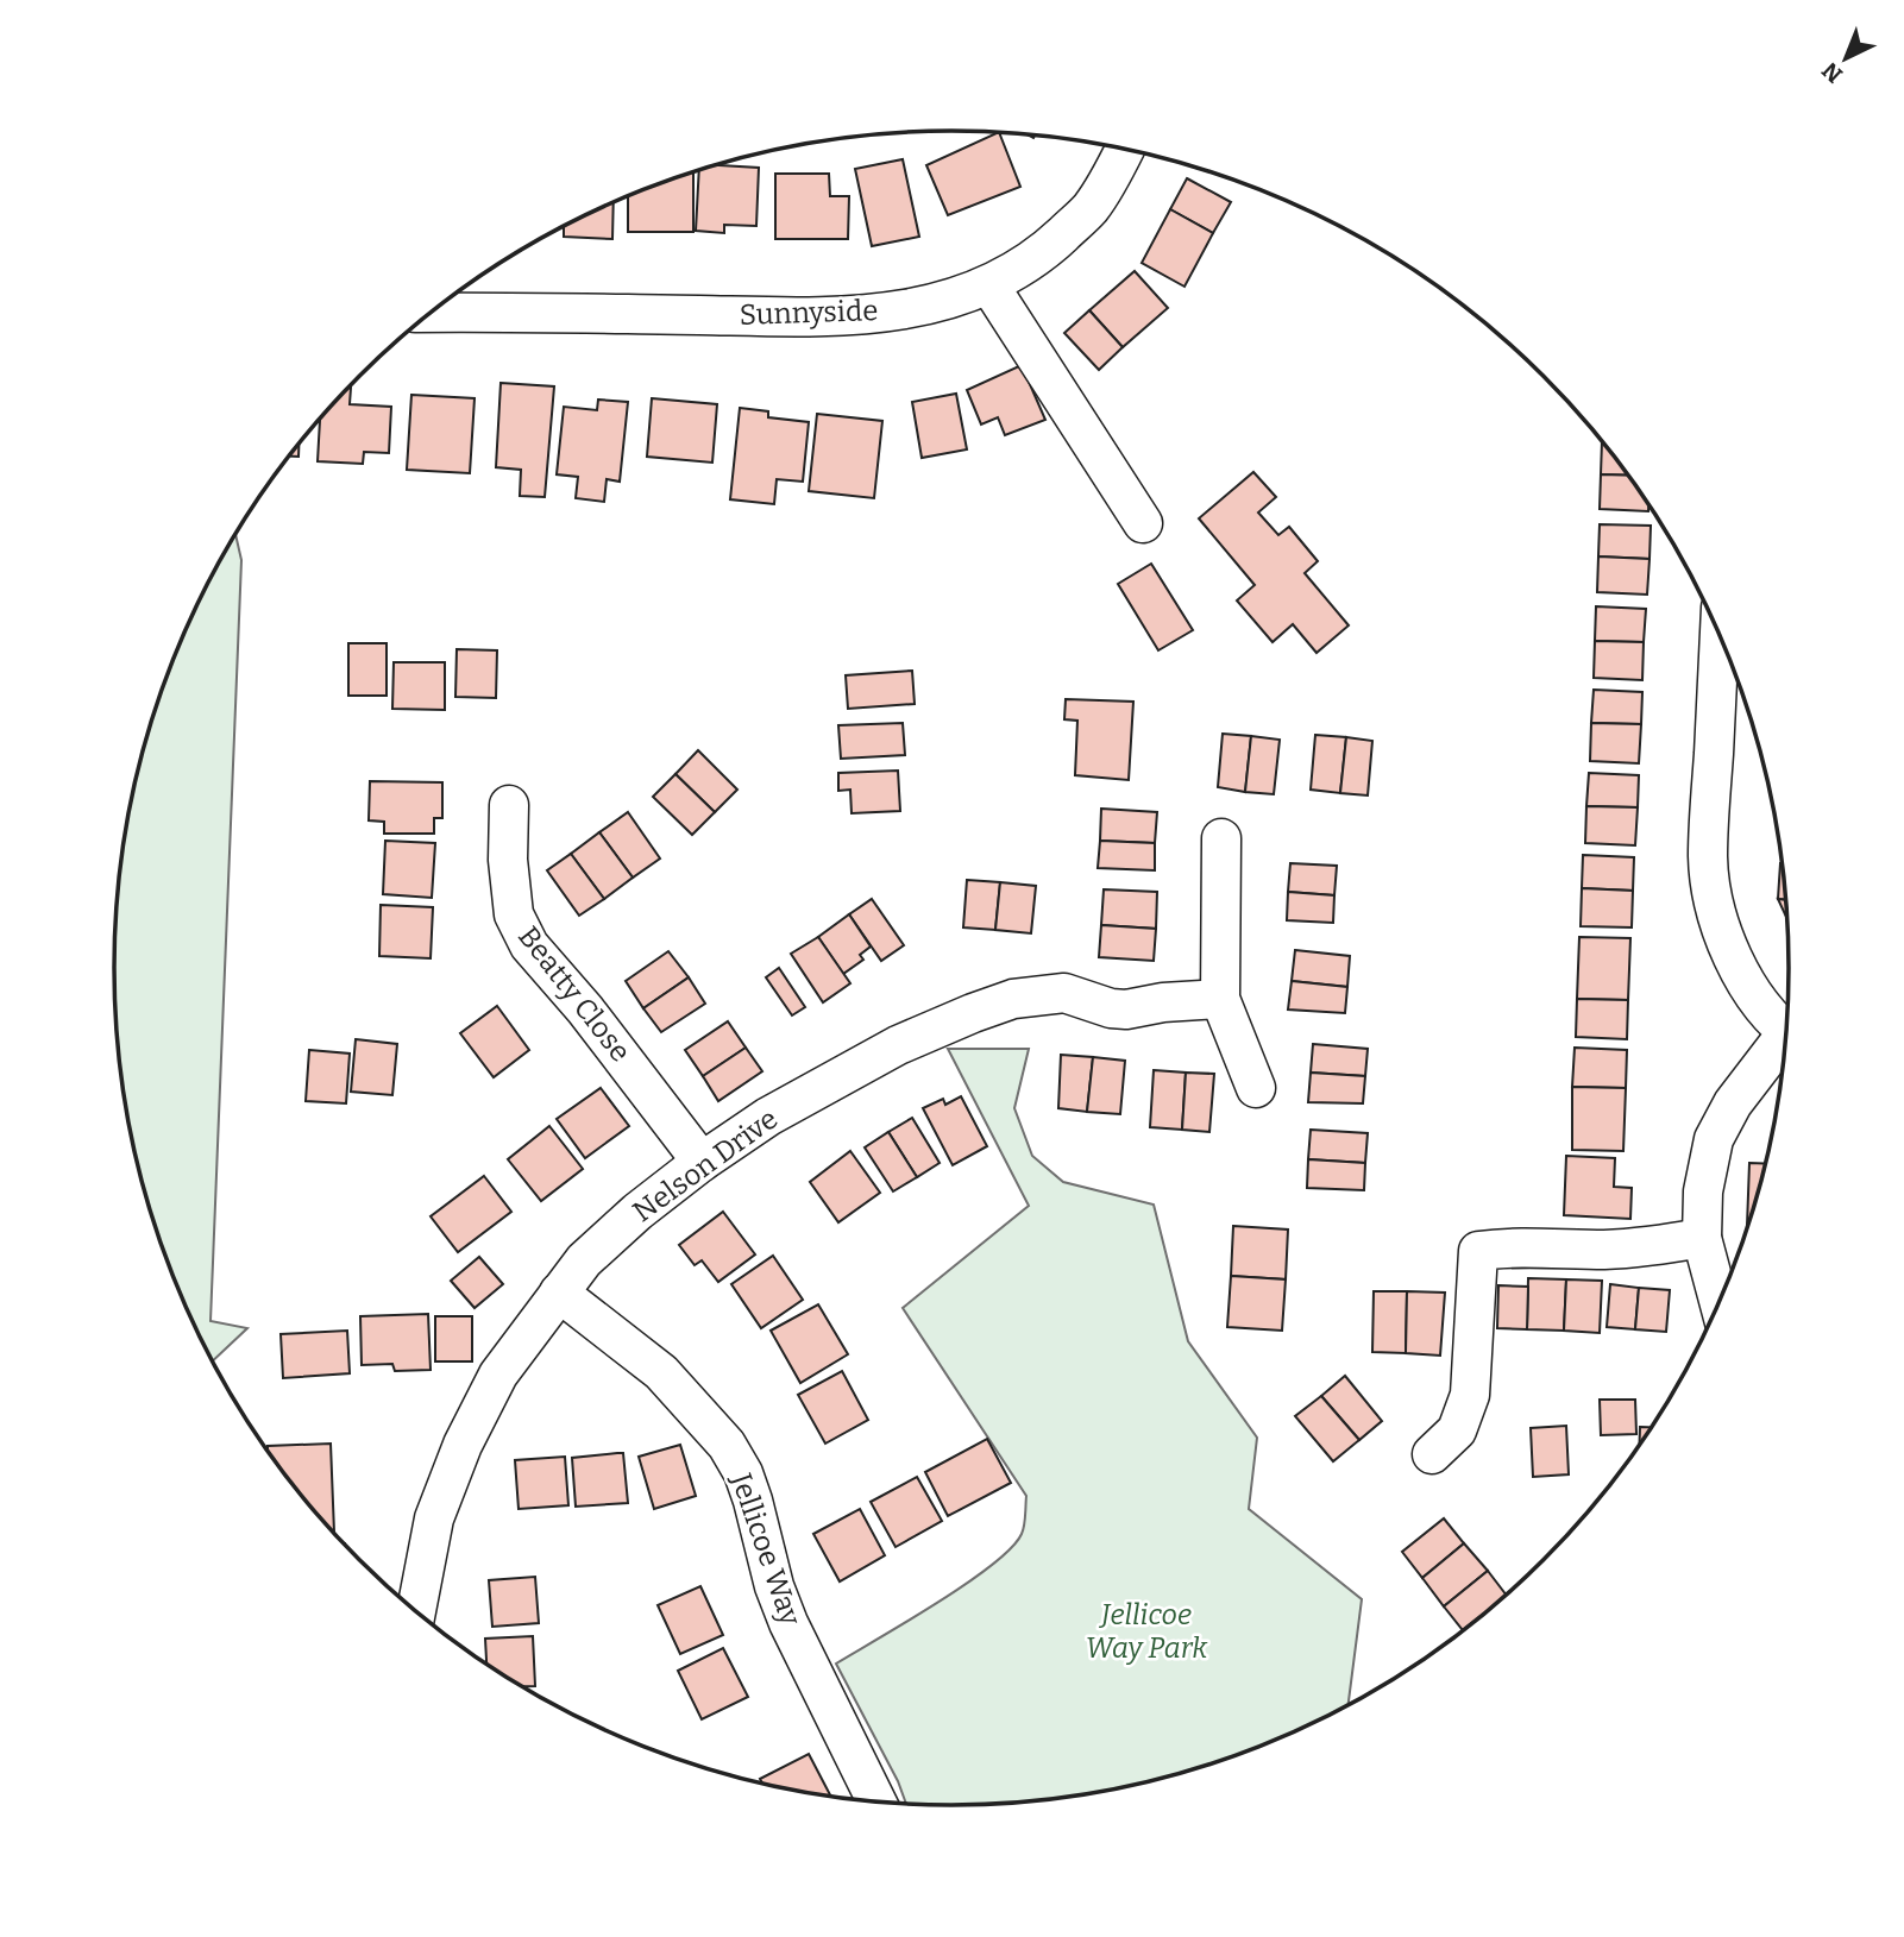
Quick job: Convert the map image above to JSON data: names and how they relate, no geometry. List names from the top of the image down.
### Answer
{
  "streets": {
    "street": [
      "Sunnyside",
      "Beatty Close",
      "Nelson Drive",
      "Jellicoe Way"
    ]
  },
  "crossings": [
    ["Beatty Close", "Nelson Drive"],
    ["Nelson Drive", "Jellicoe Way"]
  ],
  "parks": ["Jellicoe Way Park"],
  "north": "bottom left"
}
